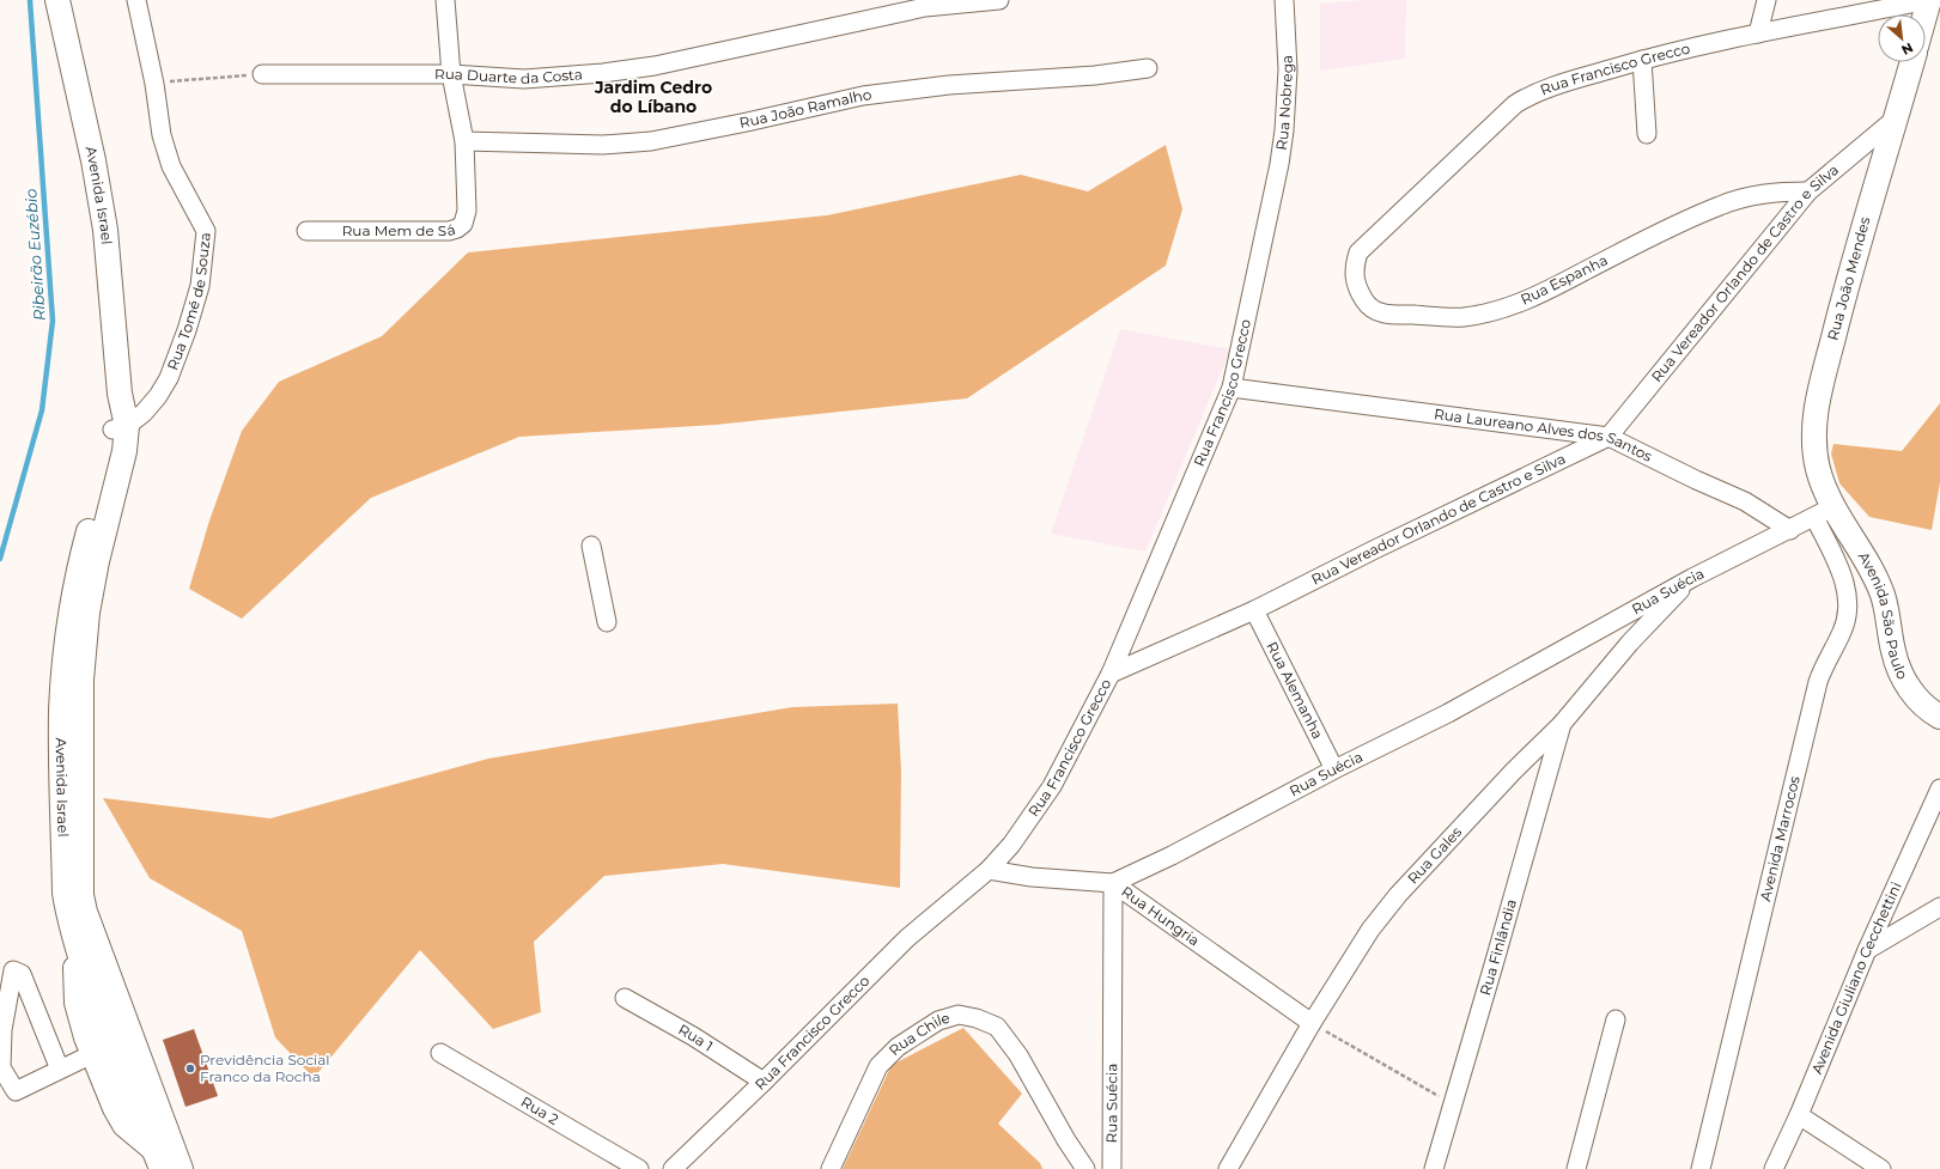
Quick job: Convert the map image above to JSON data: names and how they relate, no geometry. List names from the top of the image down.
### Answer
{
  "streets": {
    "main road": ["Avenida Israel", "Rua João Mendes", "Avenida São Paulo"],
    "street": [
      "Rua Francisco Grecco",
      "Rua Duarte da Costa",
      "Rua Nobrega",
      "Rua João Ramalho",
      "Rua Mem de Sá",
      "Rua Vereador Orlando de Castro e Silva",
      "Rua Espanha",
      "Rua Tomé de Souza",
      "Rua Laureano Alves dos Santos",
      "Rua Suécia",
      "Rua Alemanha",
      "Avenida Marrocos",
      "Rua Gales",
      "Rua Hungria",
      "Rua Finlândia",
      "Avenida Giuliano Cecchettini",
      "Rua Chile",
      "Rua 1",
      "Rua 2"
    ]
  },
  "crossings": [
    ["Rua Francisco Grecco", "Rua Nobrega"],
    ["Rua Francisco Grecco", "Rua Vereador Orlando de Castro e Silva"],
    ["Rua Francisco Grecco", "Rua Espanha"],
    ["Rua Francisco Grecco", "Rua Laureano Alves dos Santos"],
    ["Rua Francisco Grecco", "Rua Hungria"],
    ["Rua Francisco Grecco", "Rua 1"],
    ["Rua João Ramalho", "Rua Mem de Sá"],
    ["Avenida Israel", "Rua Tomé de Souza"],
    ["Rua Vereador Orlando de Castro e Silva", "Rua João Mendes"],
    ["Rua Vereador Orlando de Castro e Silva", "Rua Espanha"],
    ["Rua Vereador Orlando de Castro e Silva", "Rua Laureano Alves dos Santos"],
    ["Rua Vereador Orlando de Castro e Silva", "Rua Alemanha"],
    ["Rua João Mendes", "Avenida São Paulo"],
    ["Rua João Mendes", "Avenida Marrocos"],
    ["Rua Laureano Alves dos Santos", "Rua Suécia"],
    ["Rua Suécia", "Rua Alemanha"],
    ["Rua Suécia", "Rua Gales"],
    ["Rua Suécia", "Rua Hungria"],
    ["Avenida São Paulo", "Avenida Marrocos"],
    ["Rua Gales", "Rua Hungria"],
    ["Rua Gales", "Rua Finlândia"]
  ],
  "districts": ["Jardim Cedro do Líbano"],
  "water": ["Ribeirão Euzébio"],
  "places": ["Previdência Social Franco da Rocha"],
  "north": "bottom right"
}
